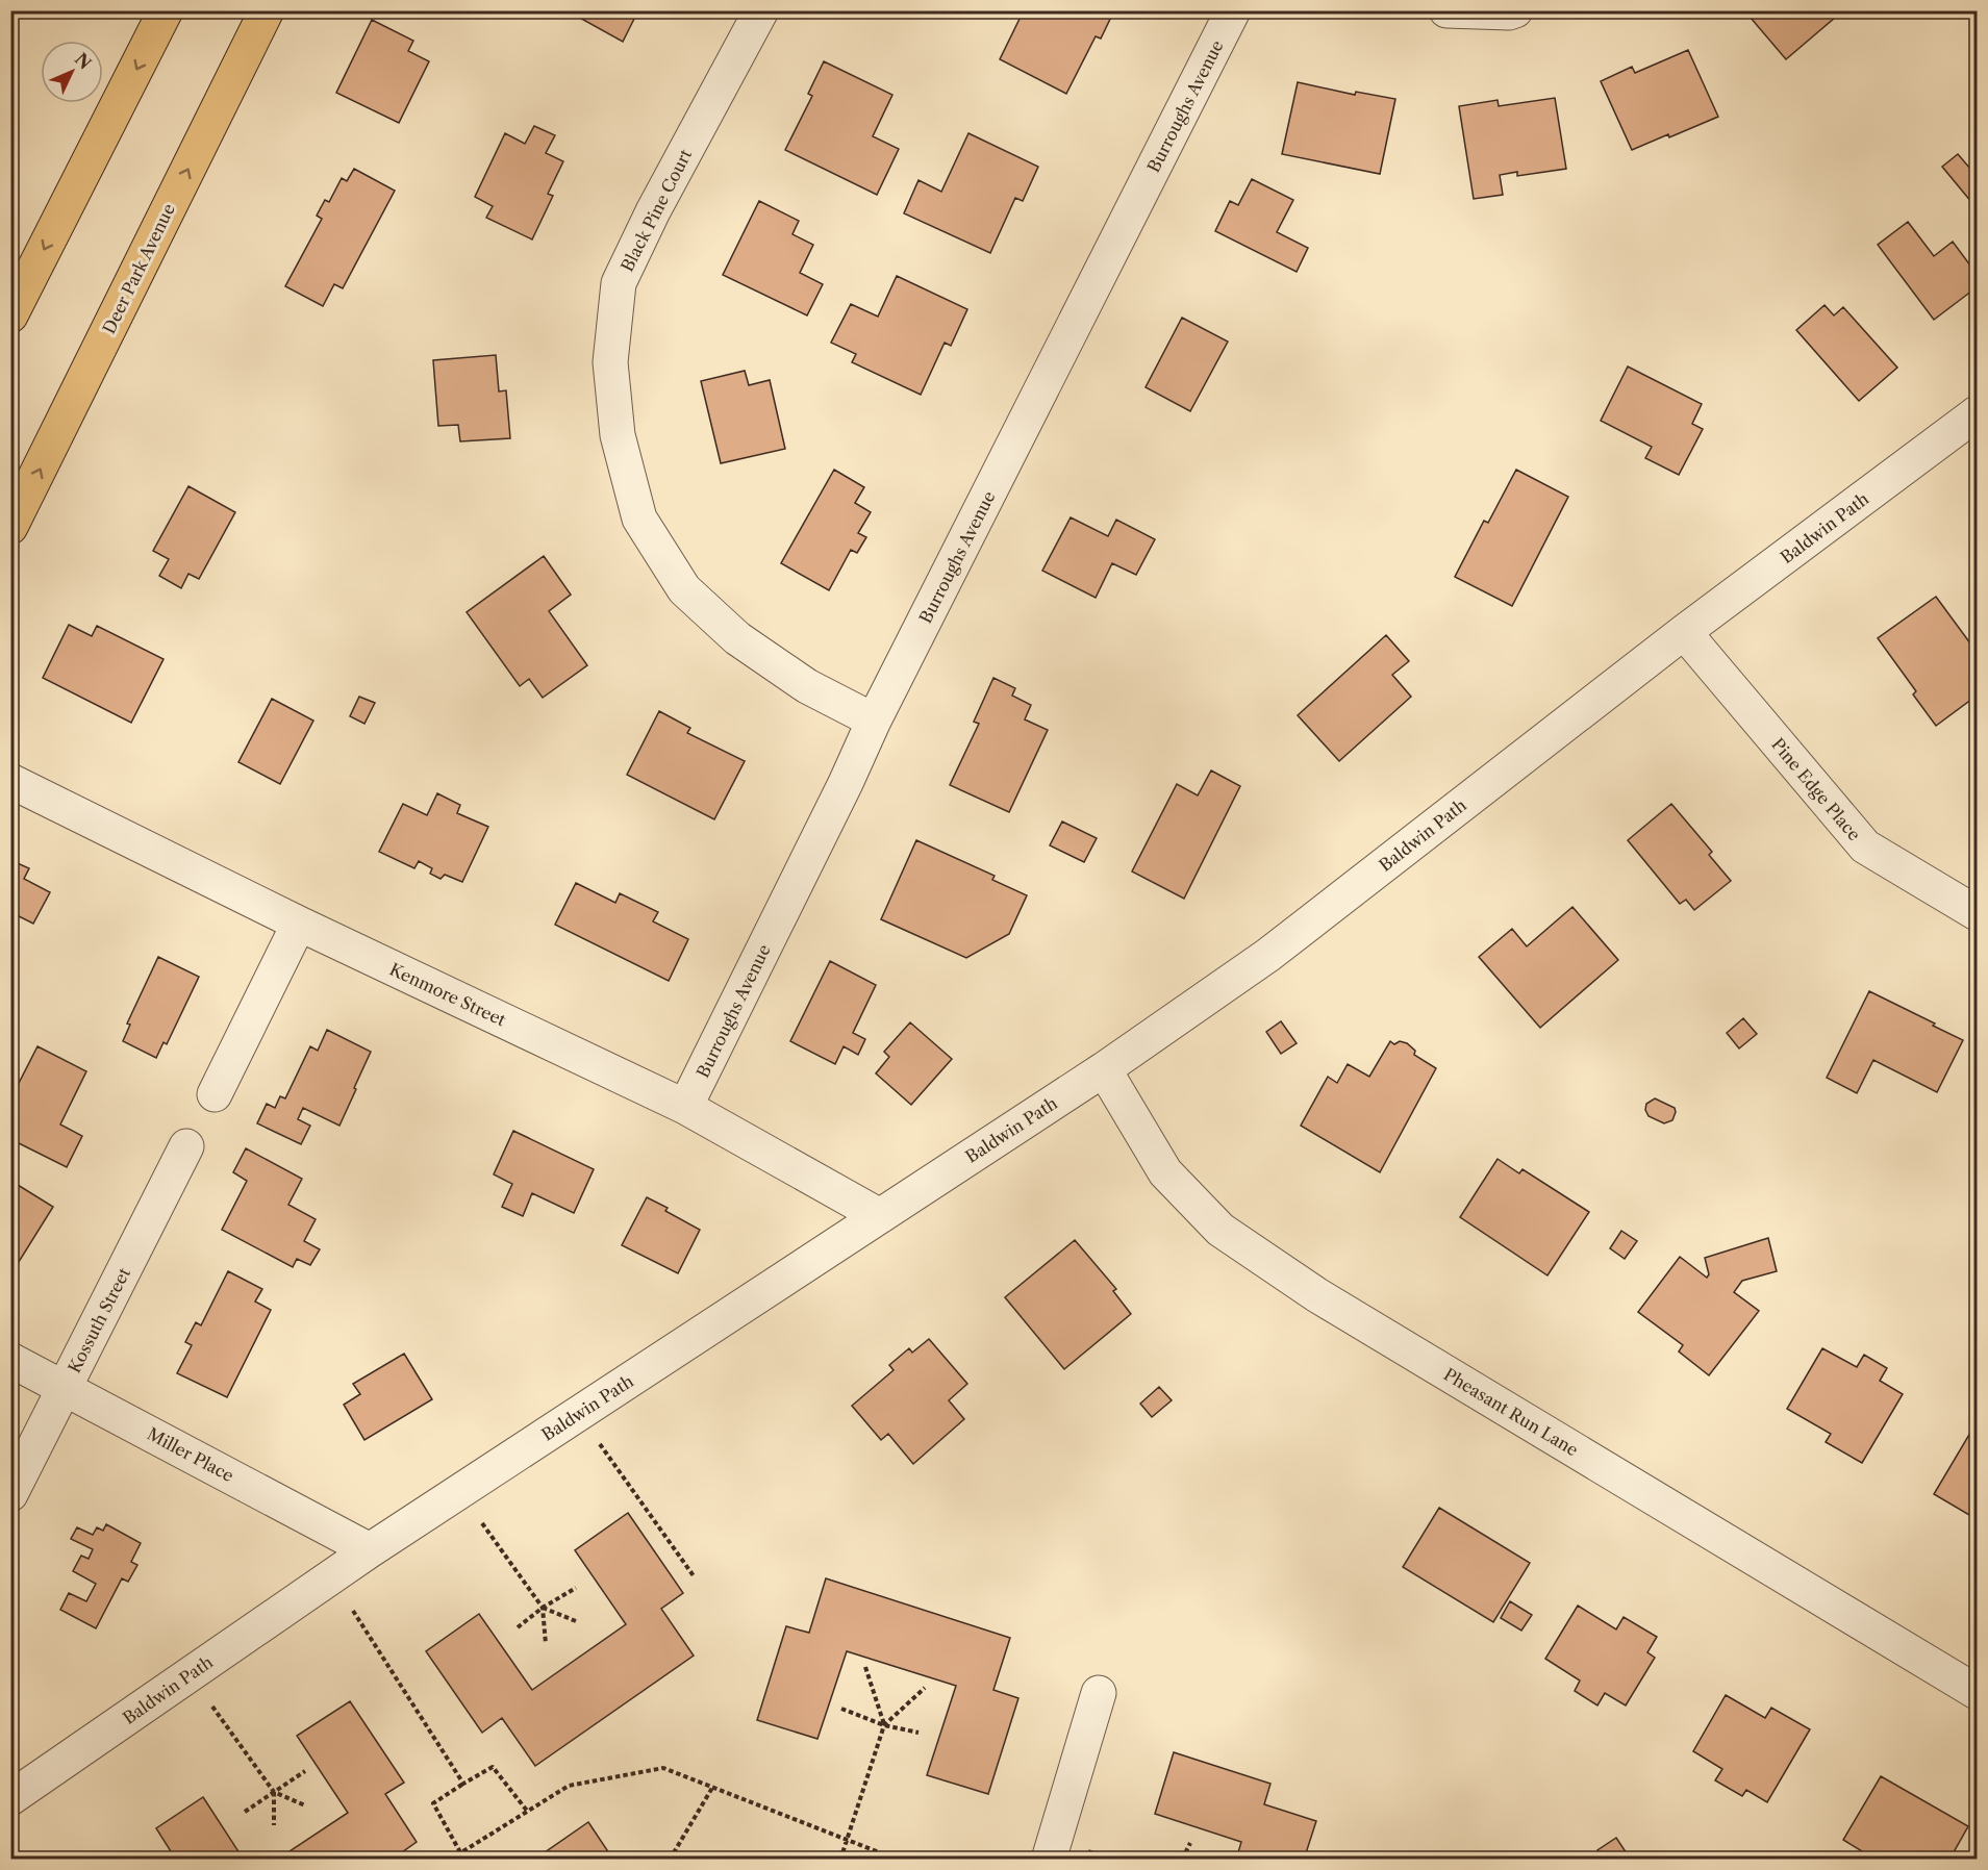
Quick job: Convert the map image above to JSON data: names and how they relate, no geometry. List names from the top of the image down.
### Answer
{
  "streets": {
    "main road": ["Deer Park Avenue"],
    "street": [
      "Burroughs Avenue",
      "Black Pine Court",
      "Baldwin Path",
      "Pine Edge Place",
      "Kenmore Street",
      "Kossuth Street",
      "Pheasant Run Lane",
      "Miller Place"
    ]
  },
  "crossings": [
    ["Burroughs Avenue", "Black Pine Court"],
    ["Burroughs Avenue", "Kenmore Street"],
    ["Baldwin Path", "Pine Edge Place"],
    ["Baldwin Path", "Kenmore Street"],
    ["Baldwin Path", "Pheasant Run Lane"],
    ["Baldwin Path", "Miller Place"],
    ["Kossuth Street", "Miller Place"]
  ],
  "north": "top right"
}
